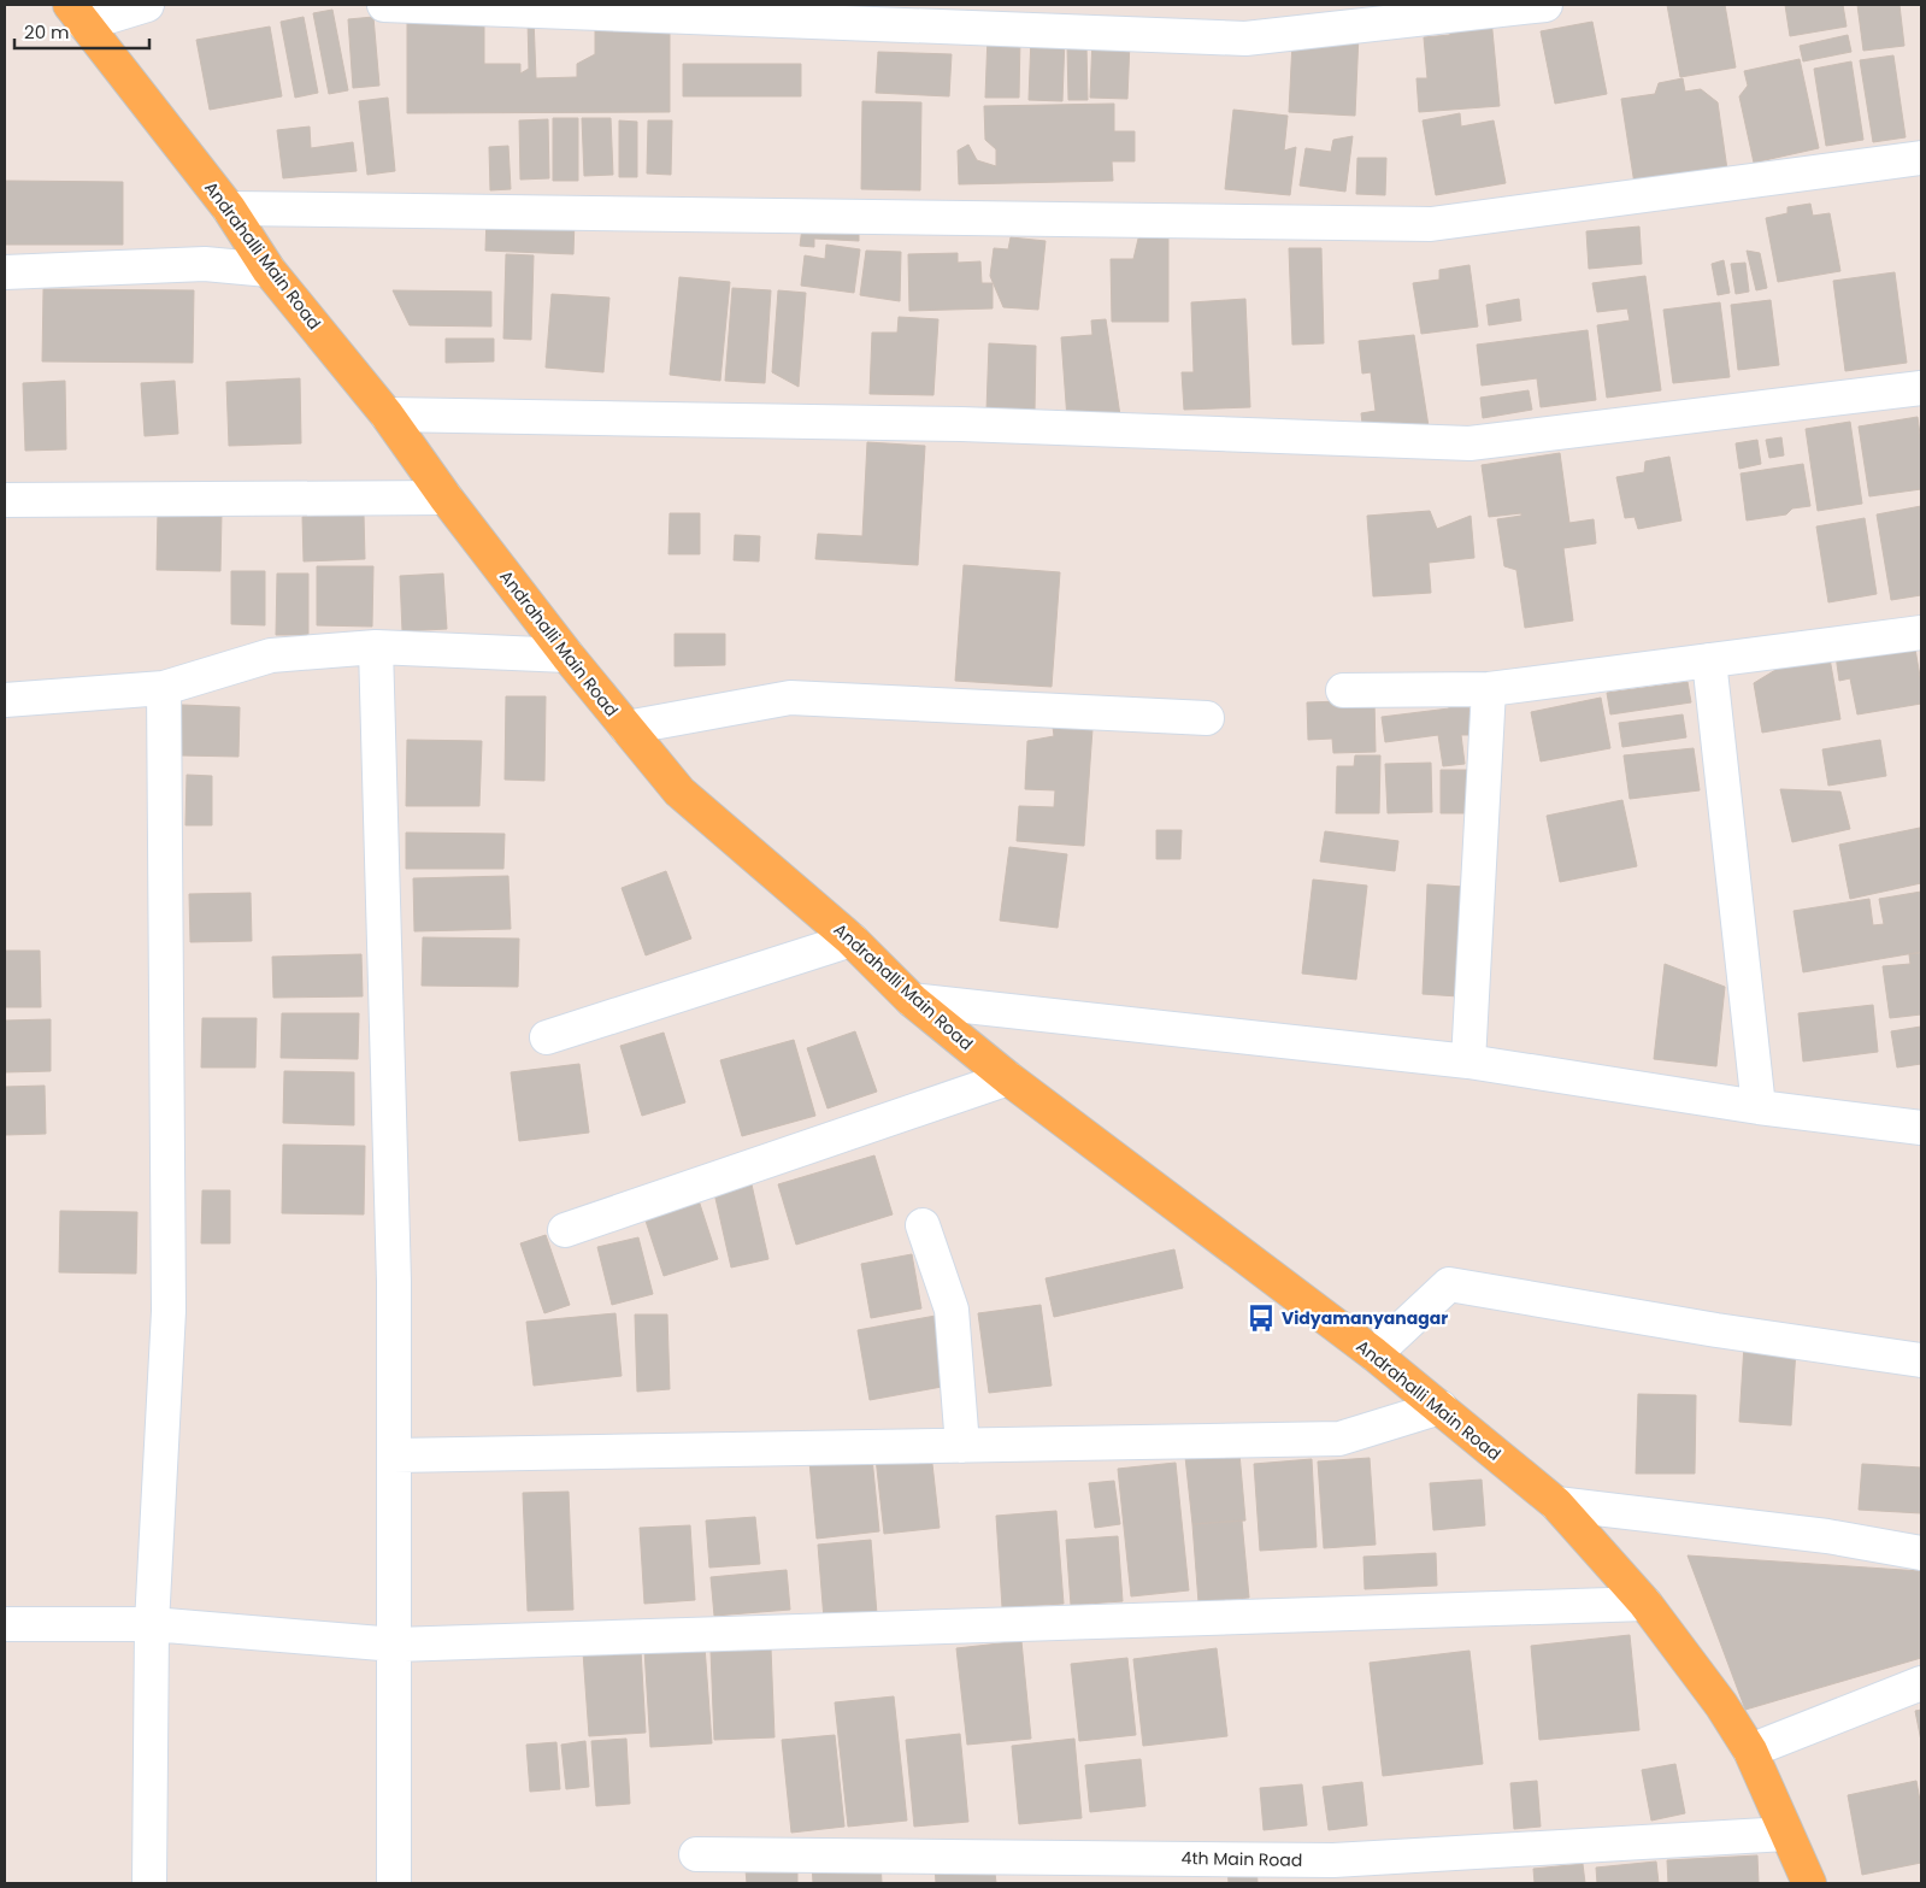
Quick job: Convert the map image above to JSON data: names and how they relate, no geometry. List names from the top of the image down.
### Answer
{
  "streets": {
    "main road": ["Andrahalli Main Road"],
    "street": ["4th Main Road"]
  },
  "crossings": [
    ["Andrahalli Main Road", "4th Main Road"]
  ],
  "places": {
    "bus stop": ["Vidyamanyanagar"]
  },
  "scale_bar": "20 m"
}
